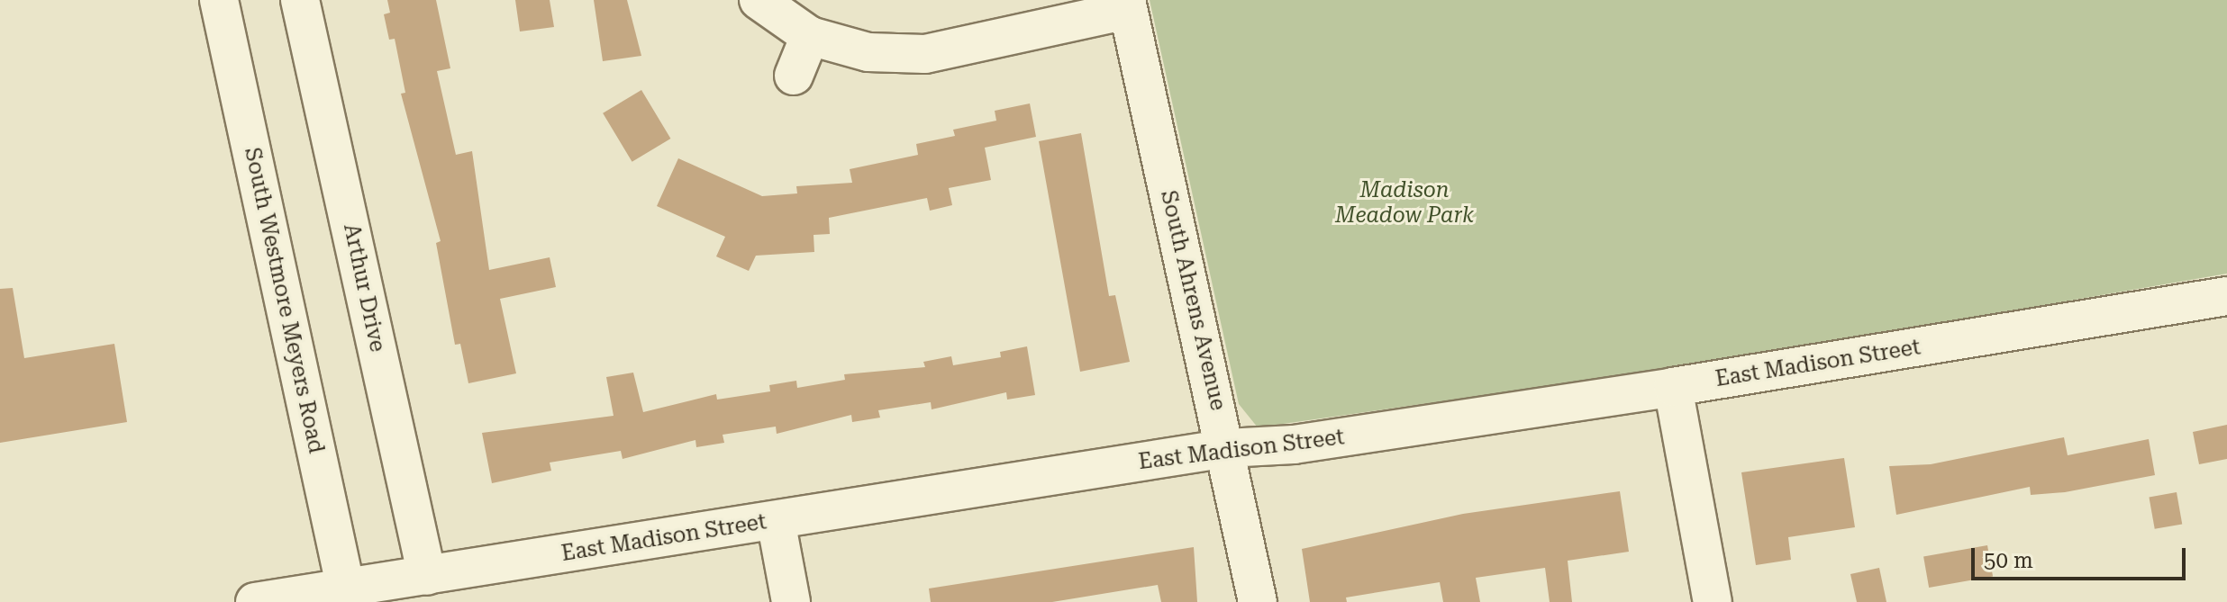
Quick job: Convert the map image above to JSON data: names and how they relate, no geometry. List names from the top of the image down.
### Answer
{
  "streets": {
    "street": [
      "Arthur Drive",
      "South Westmore Meyers Road",
      "South Ahrens Avenue",
      "East Madison Street"
    ]
  },
  "crossings": [
    ["Arthur Drive", "East Madison Street"],
    ["South Westmore Meyers Road", "East Madison Street"],
    ["South Ahrens Avenue", "East Madison Street"]
  ],
  "parks": ["Madison Meadow Park"],
  "scale_bar": "50 m"
}
